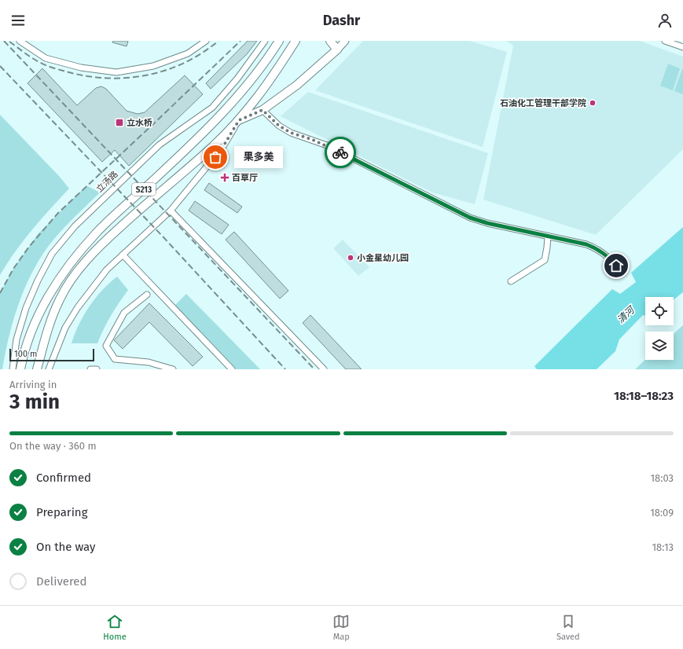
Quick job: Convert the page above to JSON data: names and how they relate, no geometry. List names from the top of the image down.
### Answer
{
  "streets": {
    "main road": ["S213"],
    "street": ["立汤路"]
  },
  "water": ["清河"],
  "places": {
    "other": ["石油化工管理干部学院", "果多美", "小金星幼儿园"],
    "transit": ["立水桥"],
    "health": ["百草厅"]
  },
  "scale_bar": "100 m",
  "page": {
    "header": "Dashr",
    "bubble": "果多美",
    "scale": "100 m",
    "heading": ["3 min", "Arriving in", "18:18–18:23"],
    "bar": "On the way · 360 m",
    "list": [
      ["Confirmed", "18:03"],
      ["Preparing", "18:09"],
      ["On the way", "18:13"],
      "Delivered"
    ],
    "tabs": ["Home", "Map", "Saved"]
  }
}
